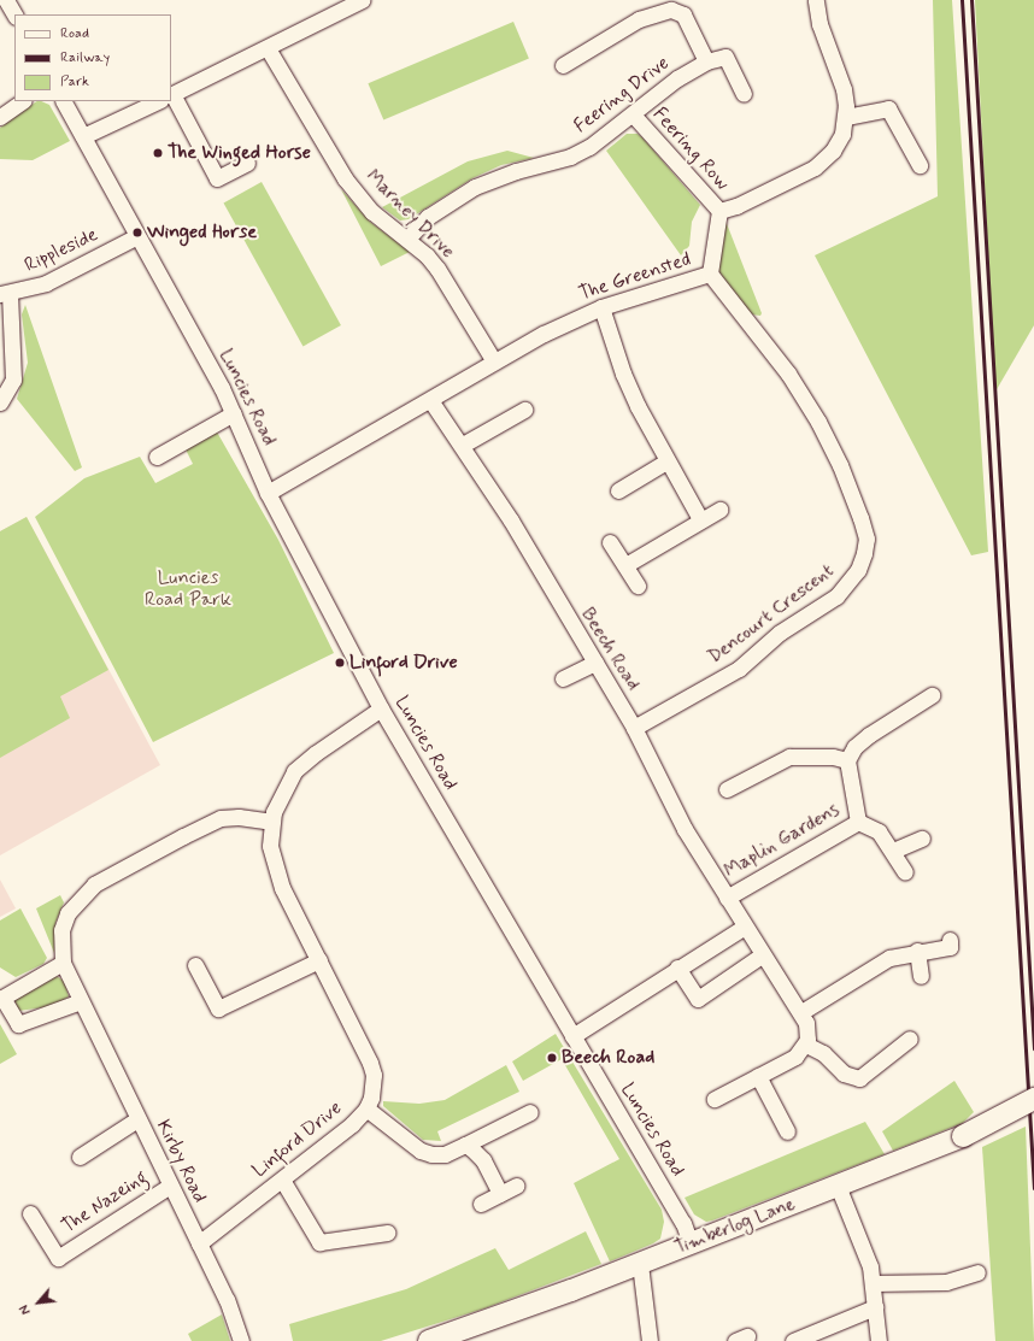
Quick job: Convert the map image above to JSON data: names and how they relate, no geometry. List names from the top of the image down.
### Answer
{
  "streets": {
    "main road": ["Timberlog Lane"],
    "street": [
      "Feering Drive",
      "Feering Row",
      "Marney Drive",
      "Rippleside",
      "The Greensted",
      "Luncies Road",
      "Dencourt Crescent",
      "Beech Road",
      "Maplin Gardens",
      "Linford Drive",
      "Kirby Road",
      "The Nazeing"
    ]
  },
  "crossings": [
    ["Feering Drive", "Feering Row"],
    ["Feering Drive", "Marney Drive"],
    ["Feering Row", "The Greensted"],
    ["Marney Drive", "The Greensted"],
    ["Rippleside", "Luncies Road"],
    ["The Greensted", "Luncies Road"],
    ["The Greensted", "Dencourt Crescent"],
    ["The Greensted", "Beech Road"],
    ["Luncies Road", "Linford Drive"],
    ["Luncies Road", "Timberlog Lane"],
    ["Dencourt Crescent", "Beech Road"],
    ["Beech Road", "Maplin Gardens"],
    ["Linford Drive", "Kirby Road"],
    ["Kirby Road", "The Nazeing"]
  ],
  "parks": ["Luncies Road Park"],
  "places": [
    "The Winged Horse",
    "Winged Horse",
    "Linford Drive",
    "Beech Road"
  ],
  "legend": ["Road", "Railway", "Park"],
  "north": "bottom left"
}
